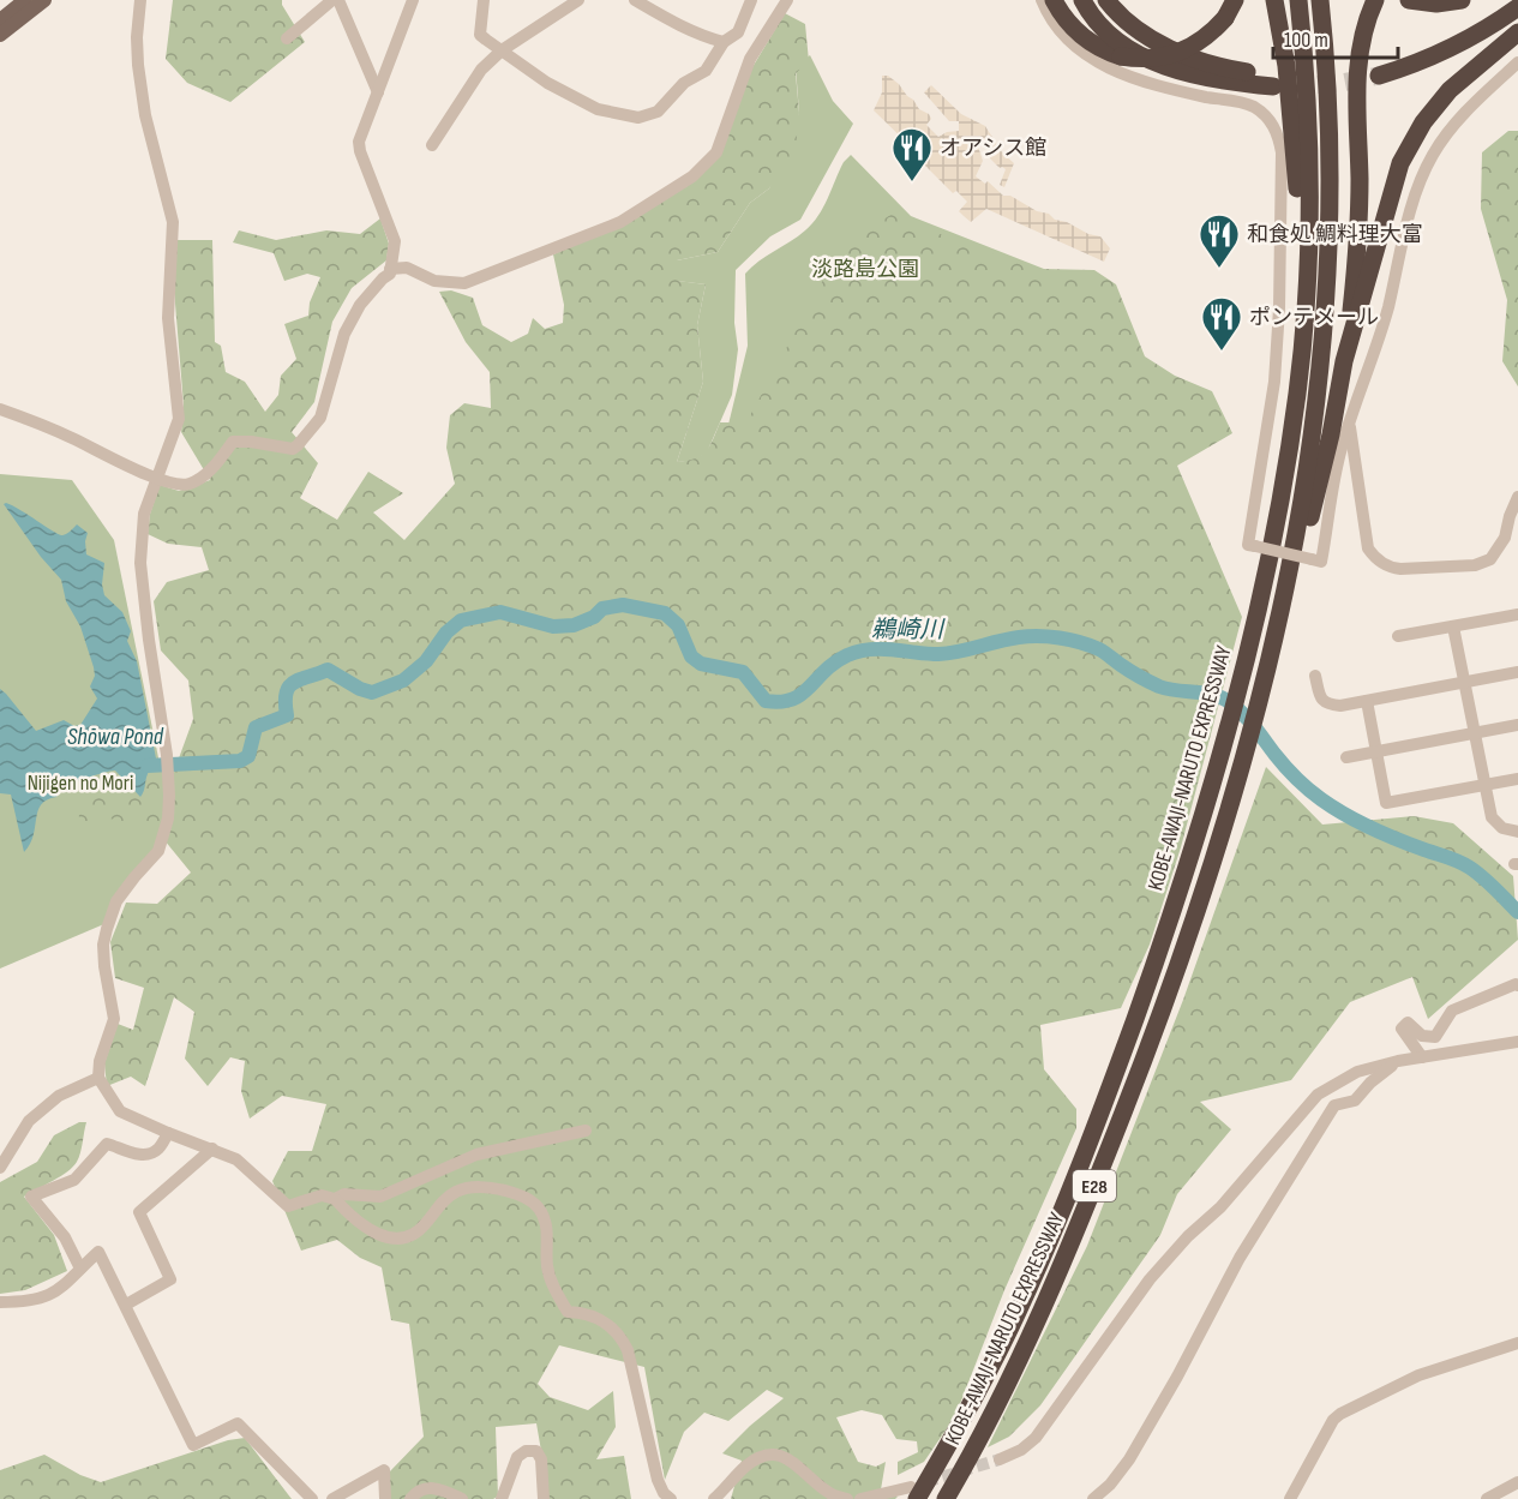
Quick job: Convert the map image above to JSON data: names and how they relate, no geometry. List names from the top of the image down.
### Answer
{
  "streets": {
    "highway": ["KOBE-AWAJI-NARUTO EXPRESSWAY", "E28"]
  },
  "water": ["鵜崎川", "Shōwa Pond"],
  "parks": ["淡路島公園", "Nijigen no Mori"],
  "places": {
    "restaurant": ["オアシス館", "和食処 鯛料理大富", "ポンテメール"]
  },
  "scale_bar": "100 m"
}
